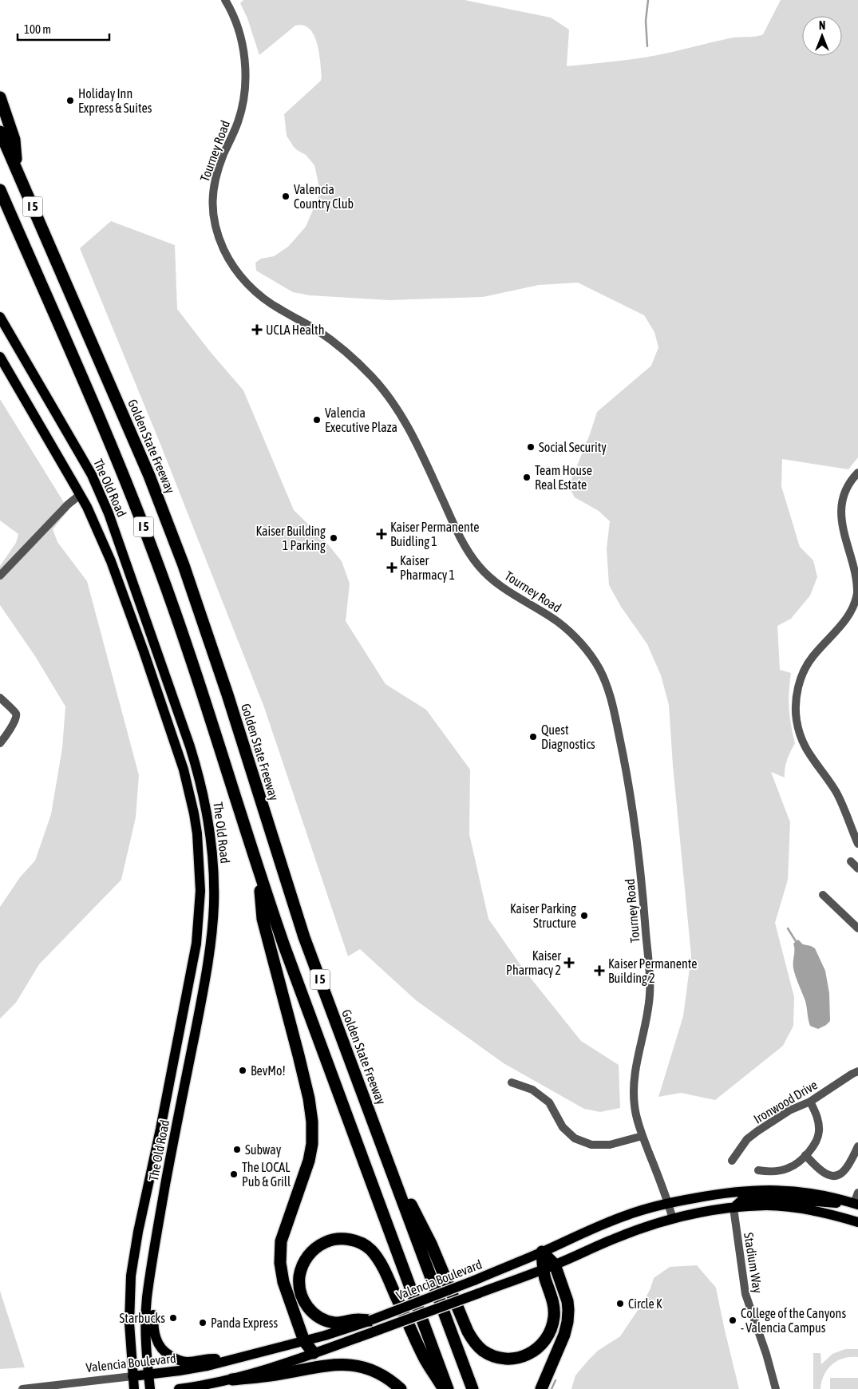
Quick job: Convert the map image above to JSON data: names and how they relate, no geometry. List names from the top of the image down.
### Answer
{
  "streets": {
    "highway": ["I 5", "Golden State Freeway"],
    "main road": ["The Old Road", "Valencia Boulevard"],
    "street": ["Tourney Road", "Ironwood Drive", "Stadium Way"]
  },
  "crossings": [
    ["Tourney Road", "Valencia Boulevard"],
    ["I 5", "Golden State Freeway"],
    ["The Old Road", "Valencia Boulevard"],
    ["Stadium Way", "Valencia Boulevard"]
  ],
  "places": {
    "other": [
      "Holiday Inn Express & Suites",
      "Valencia Country Club",
      "Valencia Executive Plaza",
      "Social Security",
      "Team House Real Estate",
      "Kaiser Building 1 Parking",
      "Quest Diagnostics",
      "Kaiser Parking Structure",
      "BevMo!",
      "Subway",
      "The LOCAL Pub & Grill",
      "Circle K",
      "Starbucks",
      "College of the Canyons - Valencia Campus",
      "Panda Express"
    ],
    "health": [
      "UCLA Health",
      "Kaiser Permanente Buidling 1",
      "Kaiser Pharmacy 1",
      "Kaiser Pharmacy 2",
      "Kaiser Permanente Building 2"
    ]
  },
  "scale_bar": "100 m",
  "north": "top"
}
